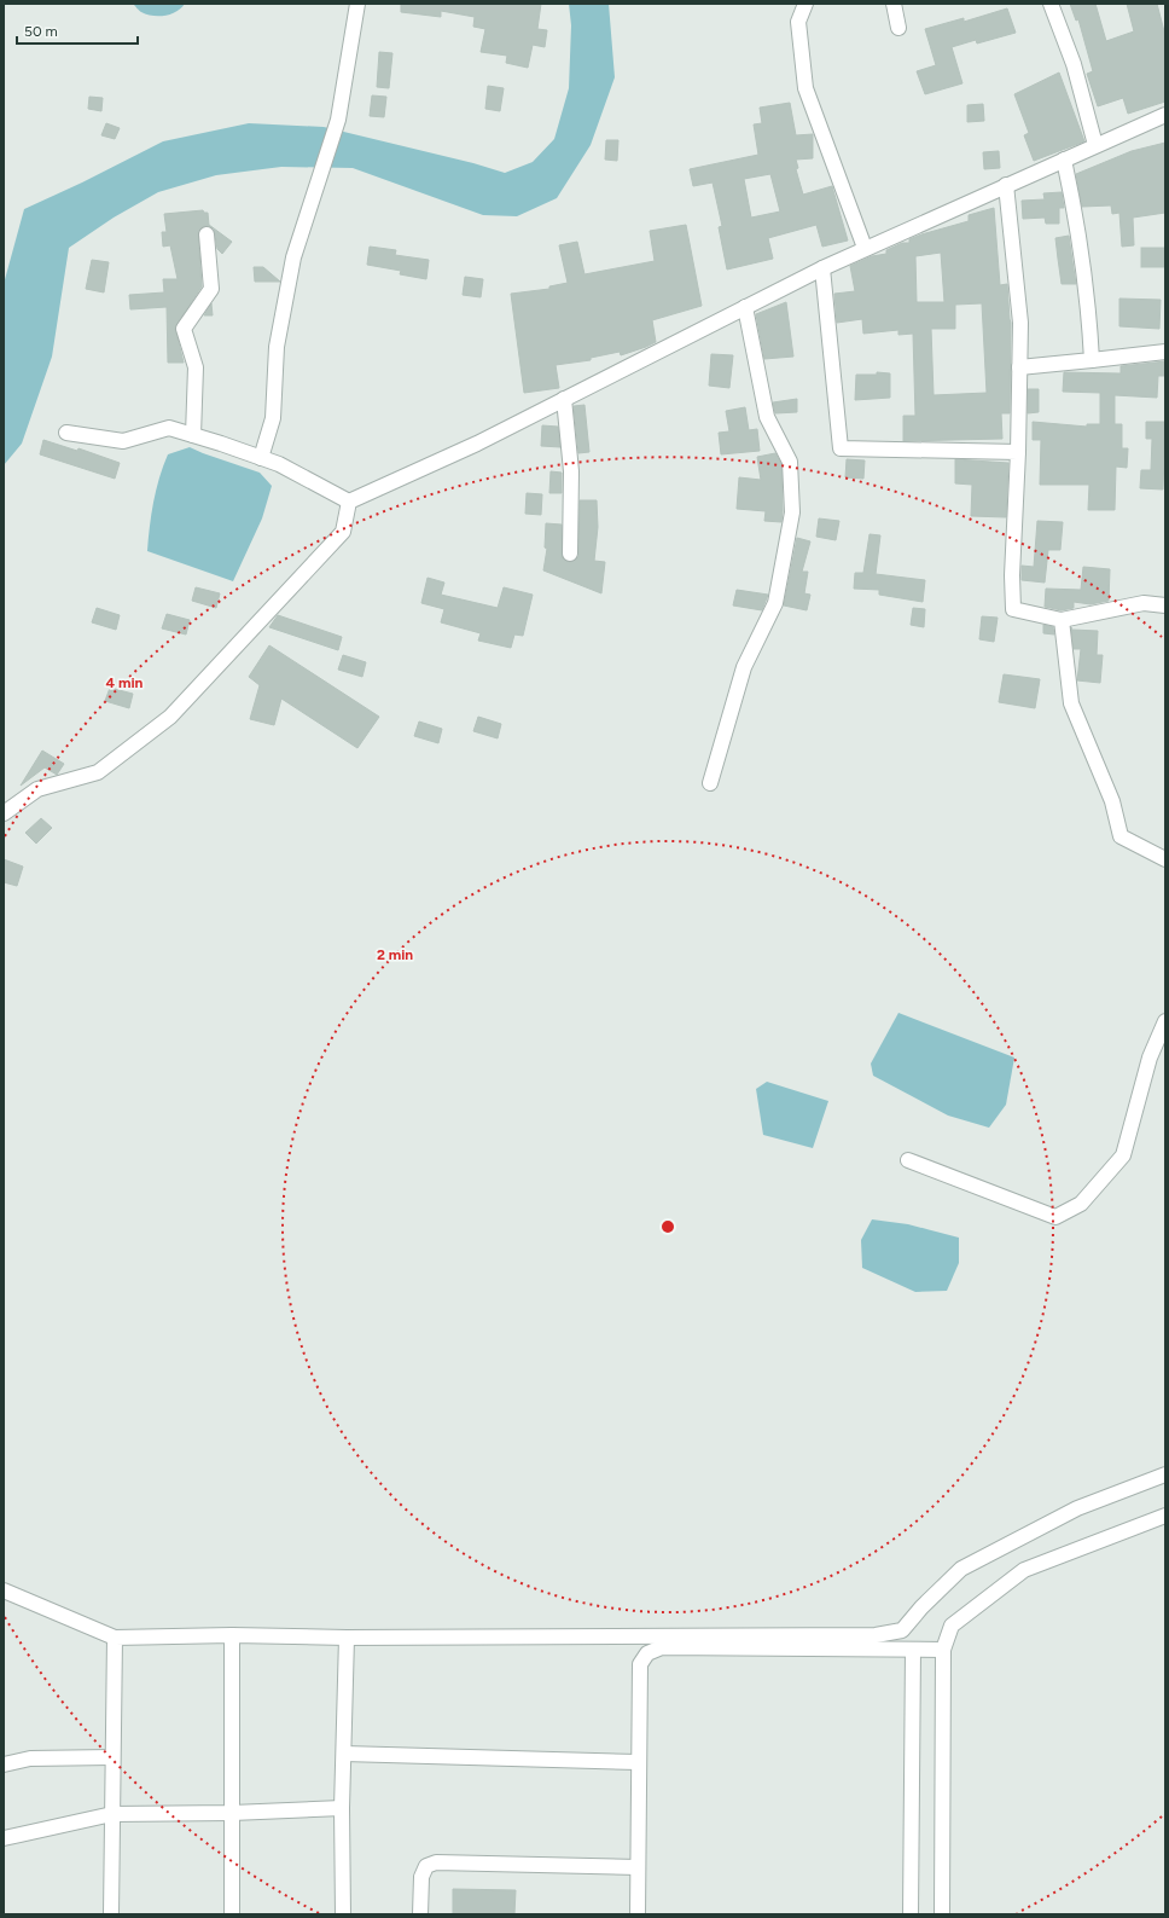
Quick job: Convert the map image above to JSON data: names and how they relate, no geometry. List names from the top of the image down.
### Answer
{
  "scale_bar": "50 m",
  "rings": ["4 min", "2 min"]
}
